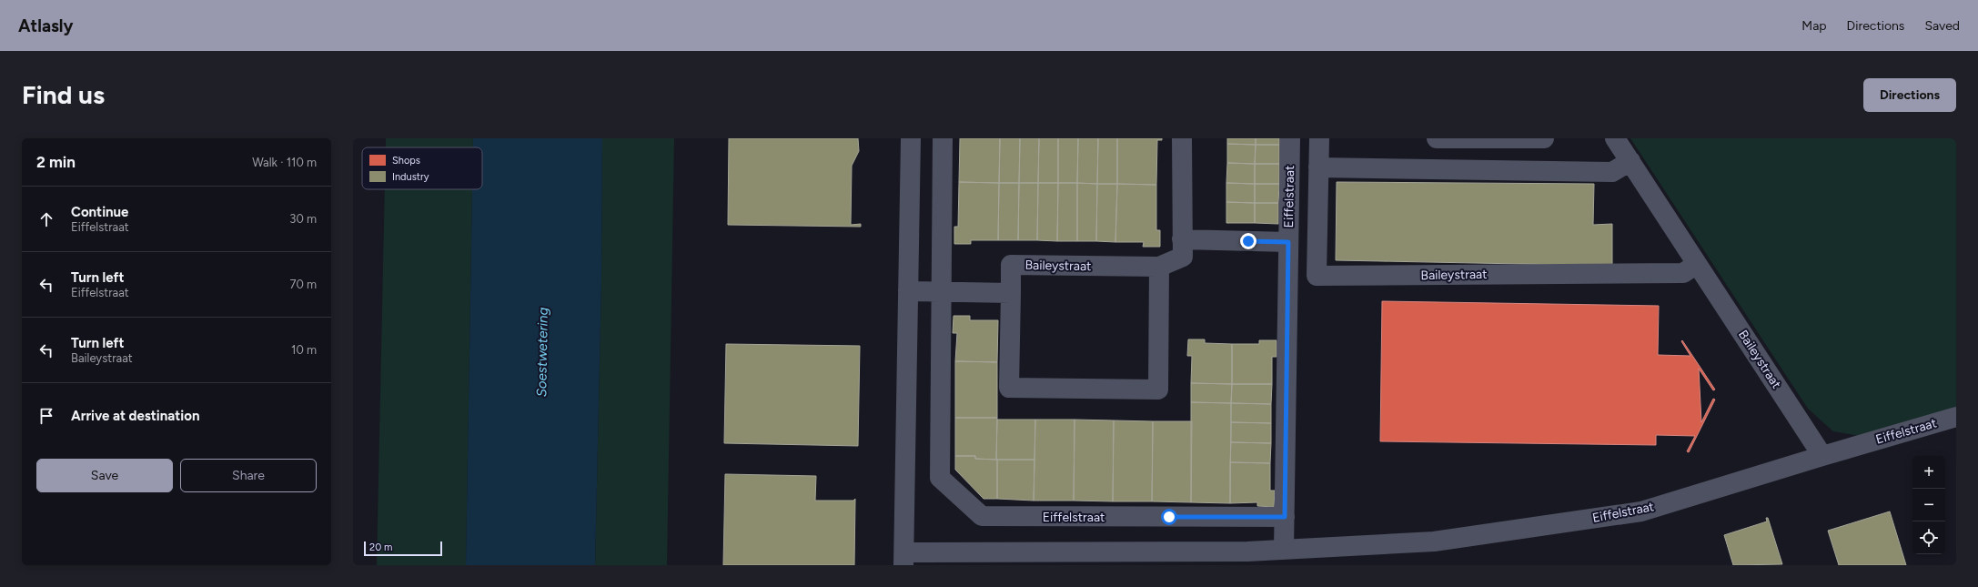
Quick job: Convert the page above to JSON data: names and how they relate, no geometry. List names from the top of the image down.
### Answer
{
  "streets": {
    "street": ["Eiffelstraat", "Baileystraat"]
  },
  "crossings": [
    ["Eiffelstraat", "Baileystraat"]
  ],
  "water": ["Soestwetering"],
  "legend": ["Shops", "Industry"],
  "scale_bar": "20 m",
  "page": {
    "header": "Atlasly",
    "nav": ["Map", "Directions", "Saved"],
    "buttons": [
      "Directions",
      ["Save", "Share"]
    ],
    "title": "Find us",
    "heading": ["2 min", "Walk · 110 m"],
    "list": [
      ["Continue", "Eiffelstraat", "30 m"],
      ["Turn left", "Eiffelstraat", "70 m"],
      ["Turn left", "Baileystraat", "10 m"],
      "Arrive at destination"
    ],
    "map_buttons": ["+", "−"],
    "scale": "20 m"
  }
}
